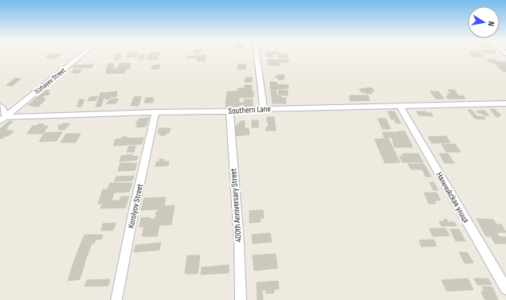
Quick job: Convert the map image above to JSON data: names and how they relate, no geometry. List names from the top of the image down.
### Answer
{
  "streets": {
    "street": [
      "Sizhayev Street",
      "Southern Lane",
      "Нальчикская улица",
      "400th Anniversary Street",
      "Korolyov Street"
    ]
  },
  "crossings": [
    ["Sizhayev Street", "Southern Lane"],
    ["Southern Lane", "Нальчикская улица"],
    ["Southern Lane", "400th Anniversary Street"],
    ["Southern Lane", "Korolyov Street"]
  ],
  "north": "right"
}
